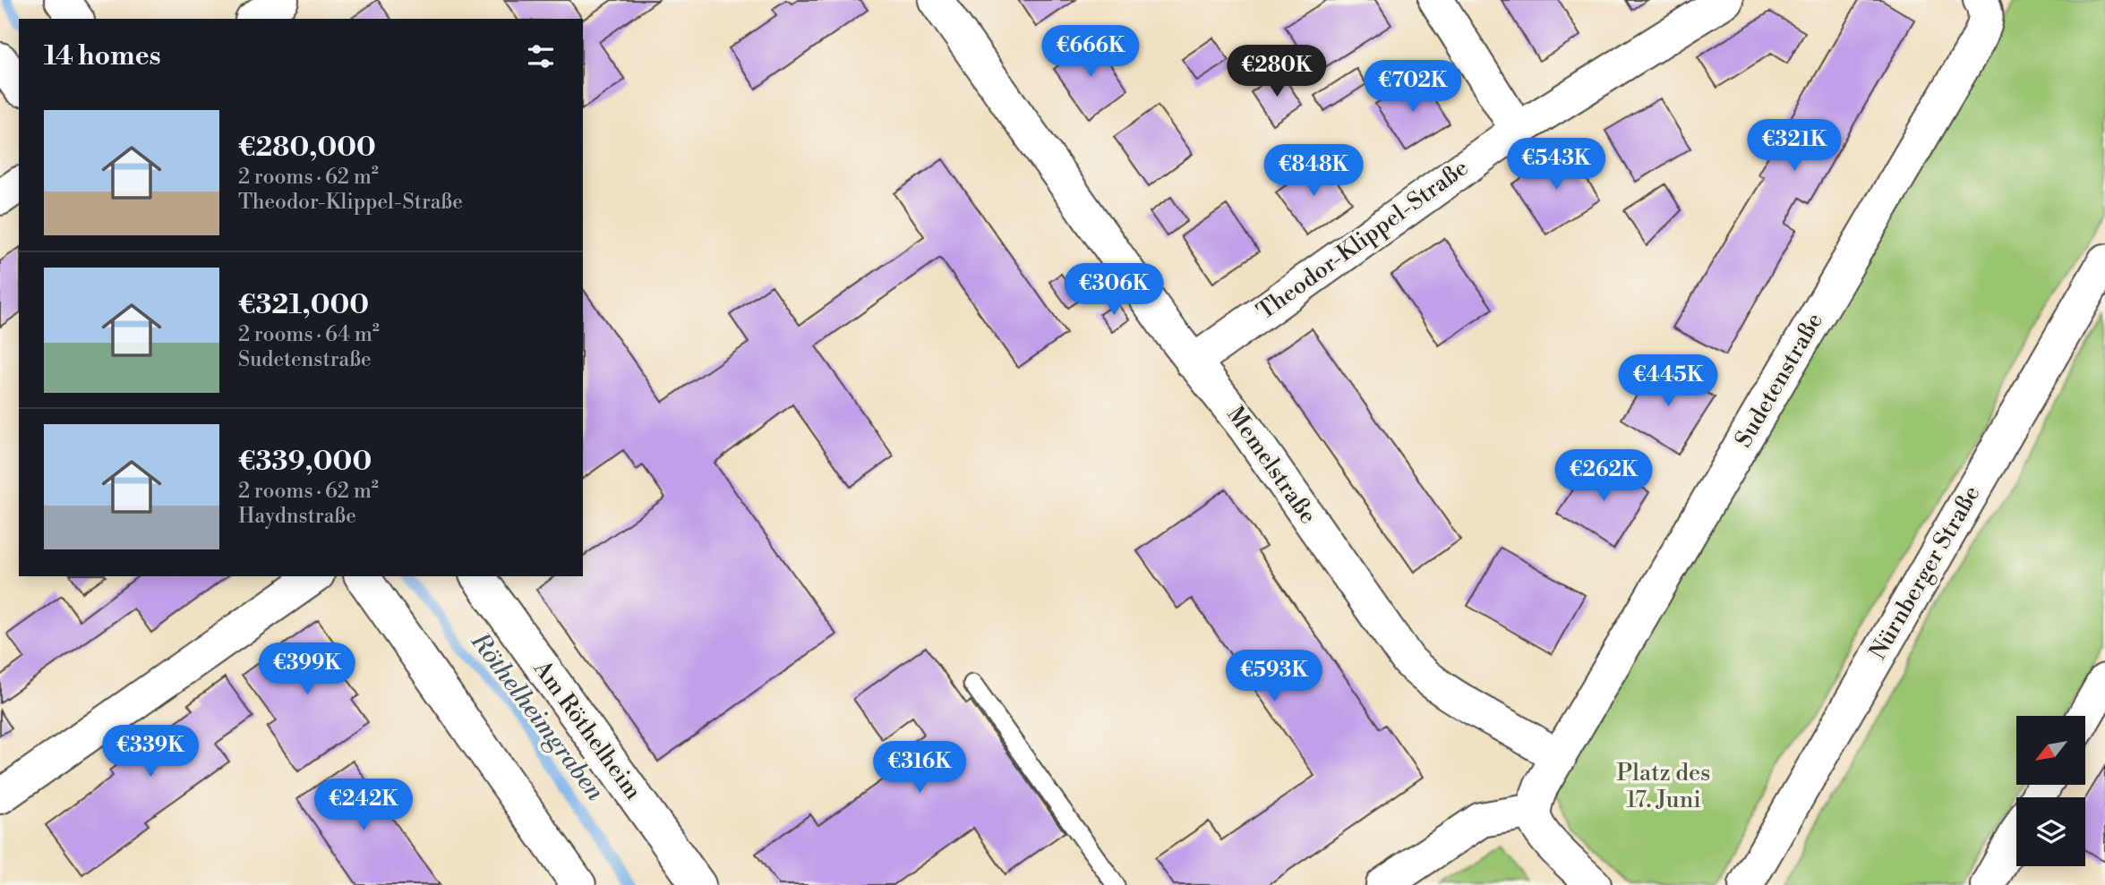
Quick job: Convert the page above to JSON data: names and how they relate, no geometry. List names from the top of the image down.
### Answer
{
  "streets": {
    "street": [
      "Theodor-Klippel-Straße",
      "Sudetenstraße",
      "Memelstraße",
      "Nürnberger Straße",
      "Am Röthelheim"
    ]
  },
  "crossings": [
    ["Theodor-Klippel-Straße", "Memelstraße"],
    ["Sudetenstraße", "Memelstraße"]
  ],
  "water": ["Röthelheimgraben"],
  "parks": ["Platz des 17. Juni"],
  "north": "bottom left",
  "page": {
    "heading": "14 homes",
    "price": [
      "€666K",
      "€280K",
      "€702K",
      "€321K",
      "€543K",
      "€848K",
      "€306K",
      "€445K",
      "€262K",
      "€399K",
      "€593K",
      "€339K",
      "€316K",
      "€242K"
    ],
    "list": [
      {
        "name": "€280,000",
        "note": "2 rooms · 62 m² · Theodor-Klippel-Straße"
      },
      {
        "name": "€321,000",
        "note": "2 rooms · 64 m² · Sudetenstraße"
      },
      {
        "name": "€339,000",
        "note": "2 rooms · 62 m² · Haydnstraße"
      }
    ]
  }
}
